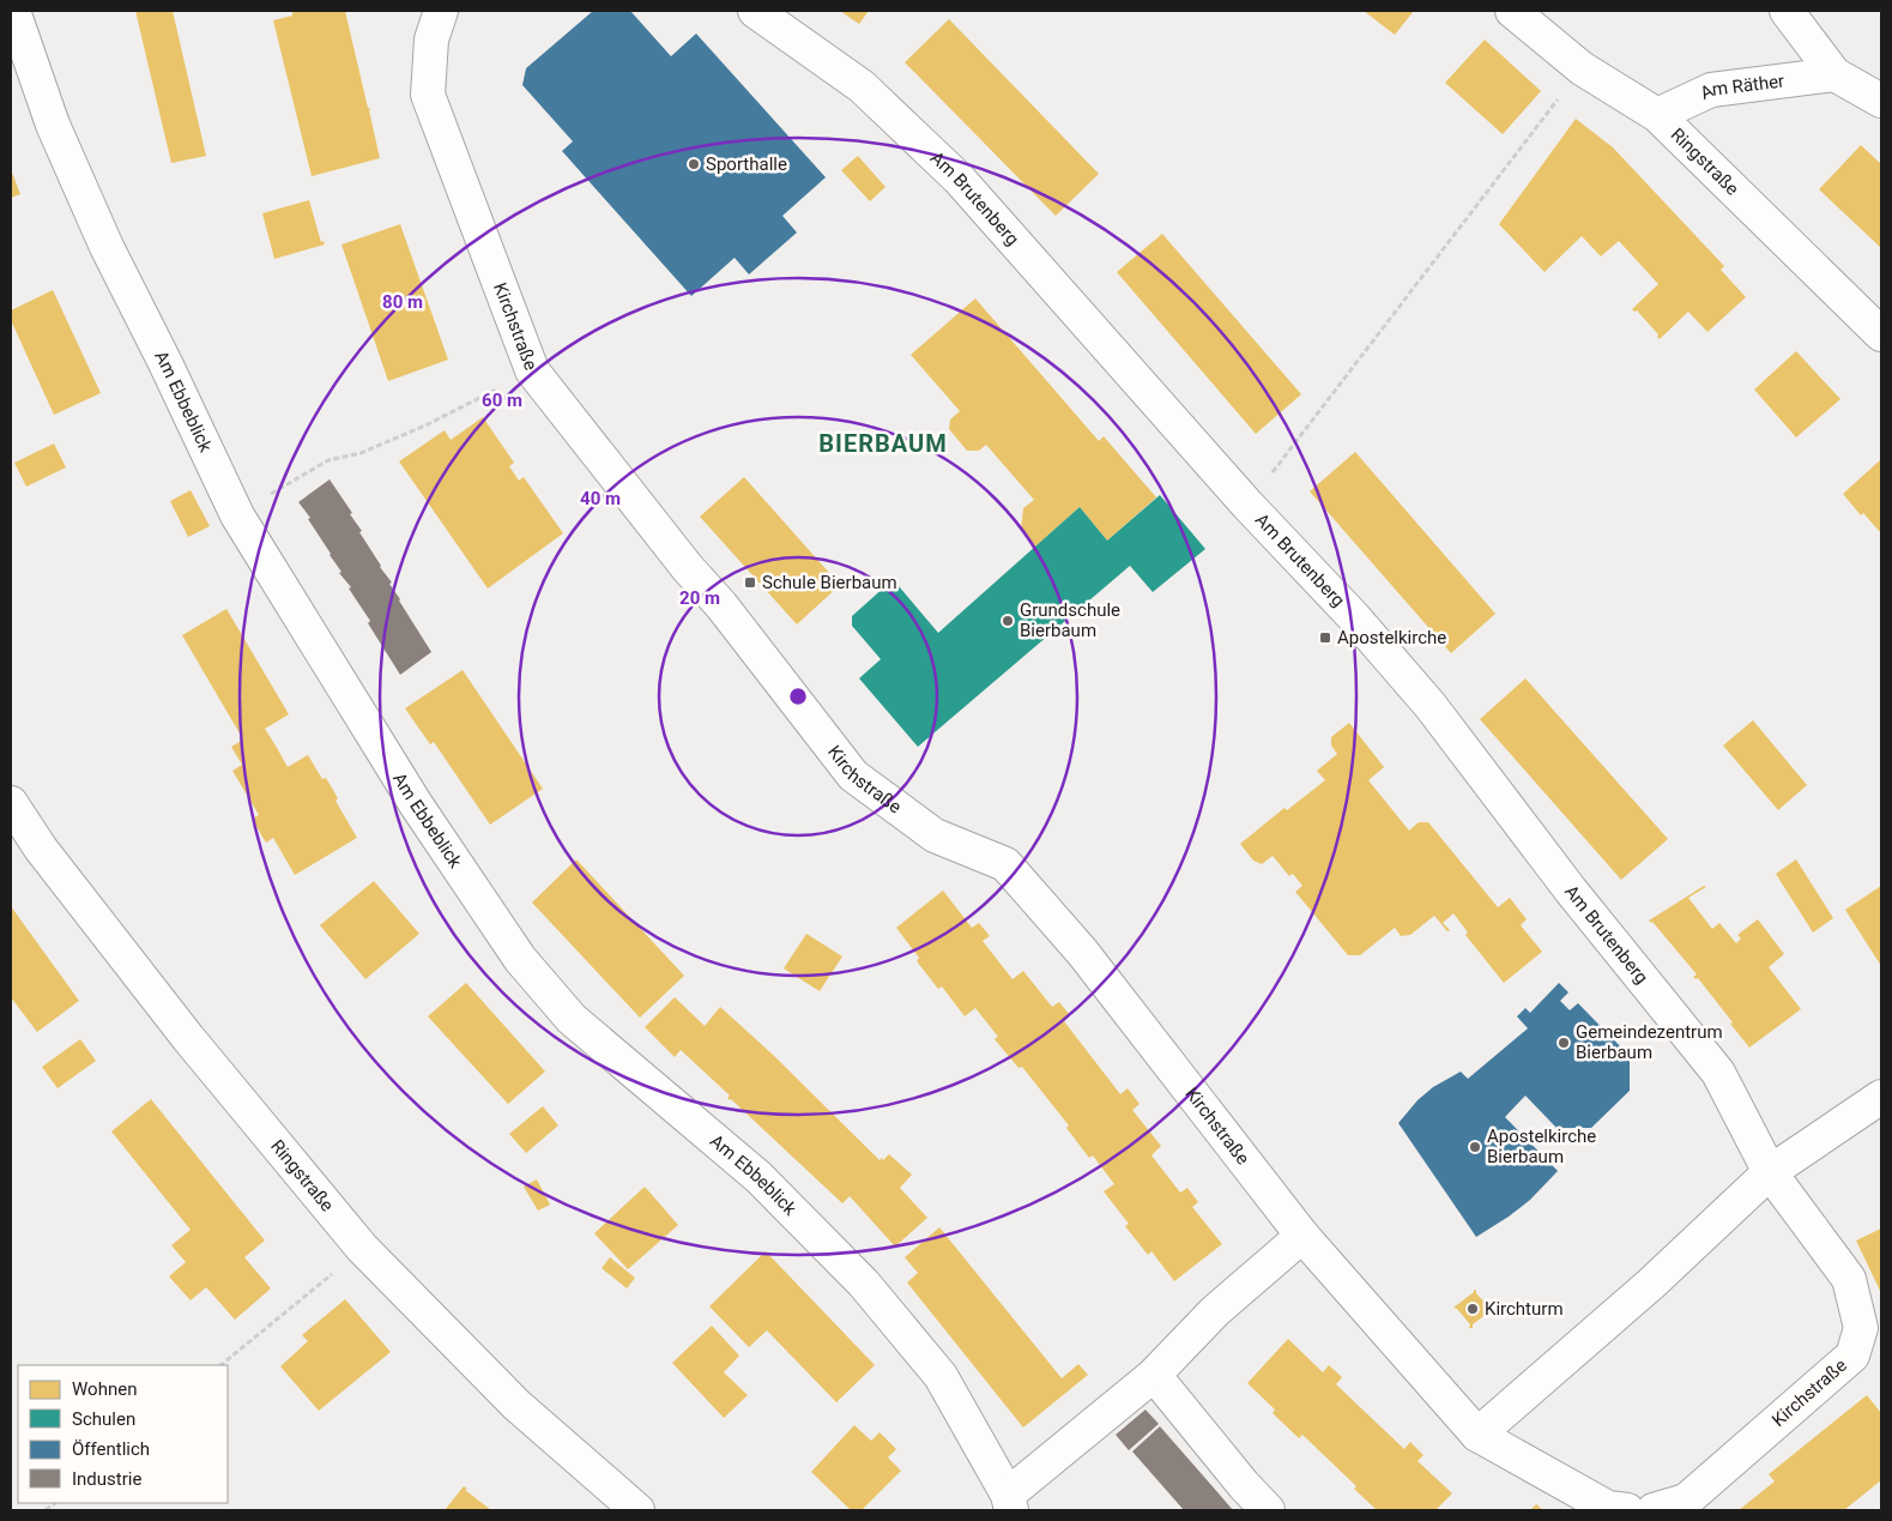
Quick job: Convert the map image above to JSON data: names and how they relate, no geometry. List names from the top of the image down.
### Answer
{
  "streets": {
    "street": [
      "Am Räther",
      "Ringstraße",
      "Am Brutenberg",
      "Kirchstraße",
      "Am Ebbeblick"
    ]
  },
  "crossings": [
    ["Am Räther", "Ringstraße"],
    ["Am Brutenberg", "Kirchstraße"]
  ],
  "districts": ["BIERBAUM"],
  "places": {
    "other": [
      "Sporthalle",
      "Grundschule Bierbaum",
      "Gemeindezentrum Bierbaum",
      "Apostelkirche Bierbaum",
      "Kirchturm"
    ],
    "transit": ["Schule Bierbaum", "Apostelkirche"]
  },
  "legend": [
    "Wohnen",
    "Schulen",
    "Öffentlich",
    "Industrie"
  ],
  "rings": [
    "80 m",
    "60 m",
    "40 m",
    "20 m"
  ]
}
